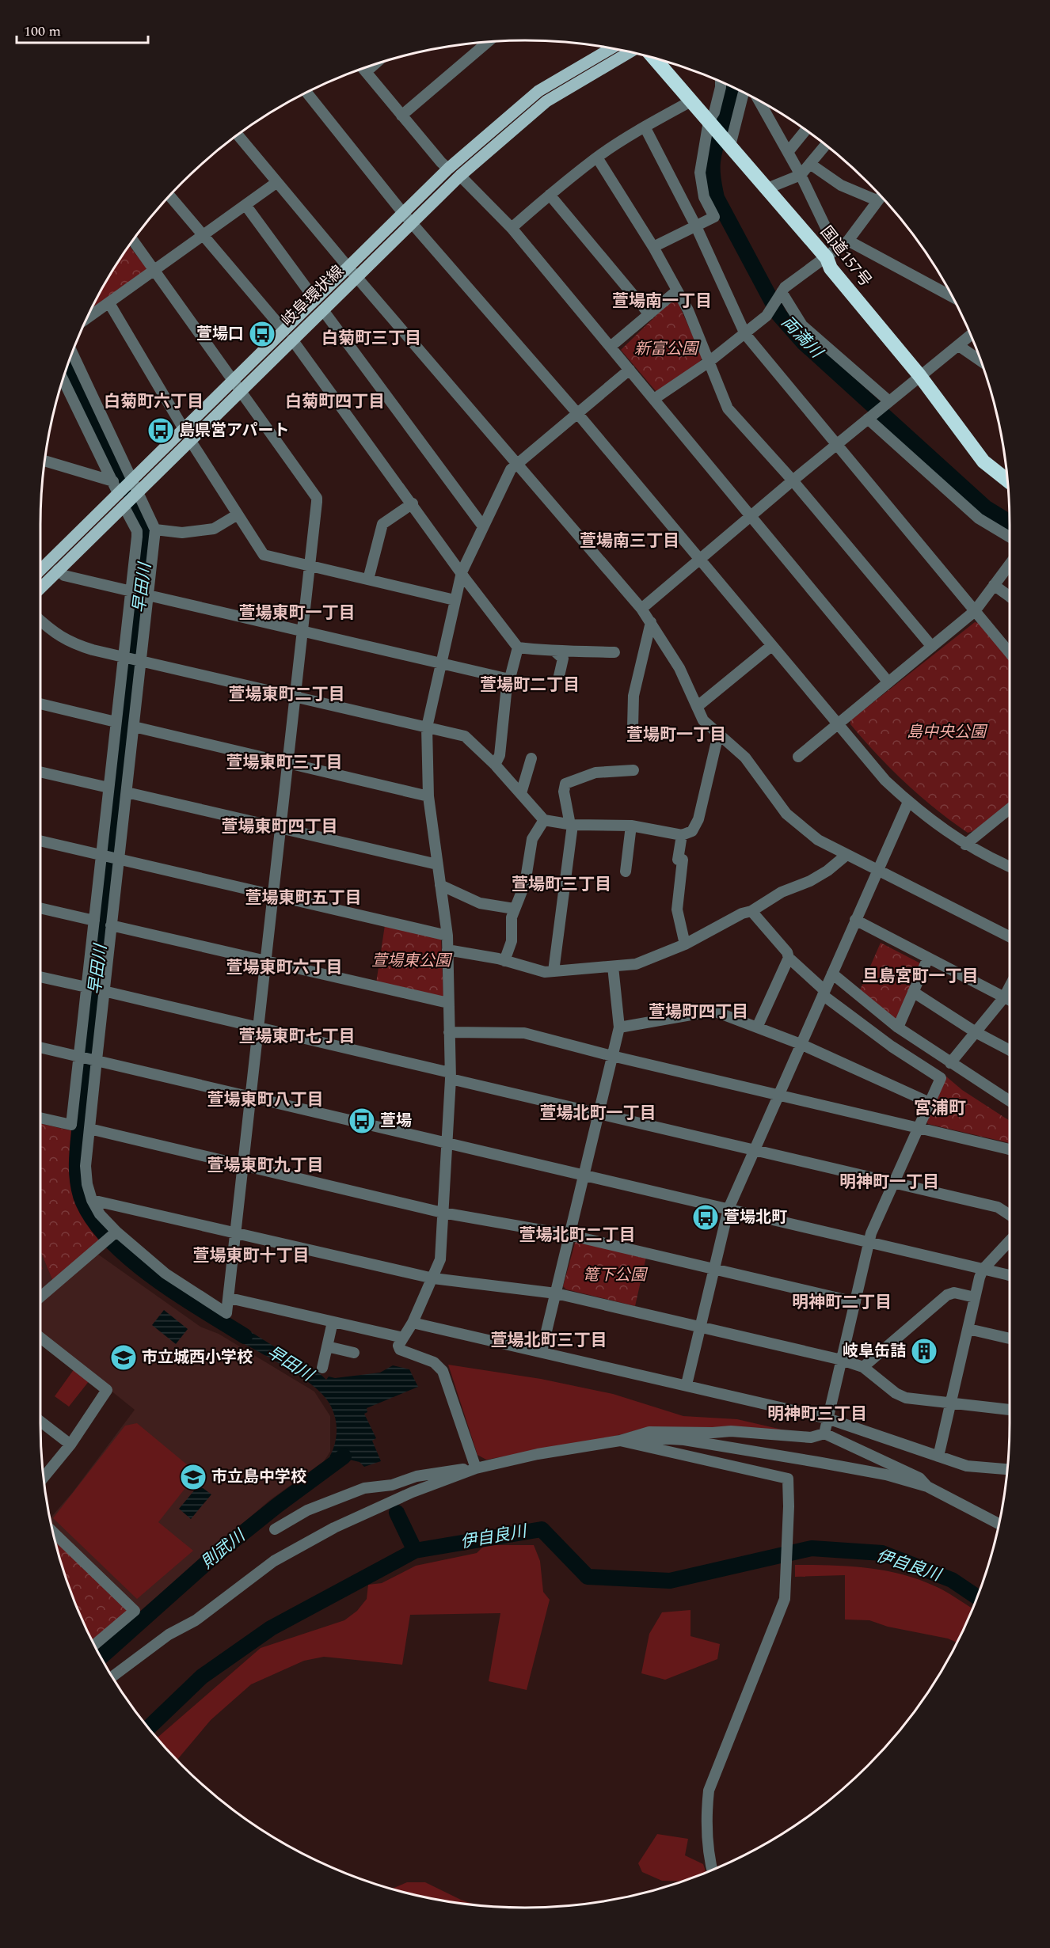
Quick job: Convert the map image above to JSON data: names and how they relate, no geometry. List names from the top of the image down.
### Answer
{
  "streets": {
    "highway": ["国道157号"],
    "main road": ["岐阜環状線"]
  },
  "districts": [
    "萱場南一丁目",
    "白菊町三丁目",
    "白菊町六丁目",
    "白菊町四丁目",
    "萱場南三丁目",
    "萱場東町一丁目",
    "萱場町二丁目",
    "萱場東町二丁目",
    "萱場町一丁目",
    "萱場東町三丁目",
    "萱場東町四丁目",
    "萱場町三丁目",
    "萱場東町五丁目",
    "萱場東町六丁目",
    "旦島宮町一丁目",
    "萱場町四丁目",
    "萱場東町七丁目",
    "萱場東町八丁目",
    "宮浦町",
    "萱場北町一丁目",
    "萱場東町九丁目",
    "明神町一丁目",
    "萱場北町二丁目",
    "萱場東町十丁目",
    "明神町二丁目",
    "萱場北町三丁目",
    "明神町三丁目"
  ],
  "water": [
    "両満川",
    "早田川",
    "伊自良川",
    "則武川"
  ],
  "parks": [
    "新富公園",
    "島中央公園",
    "萱場東公園",
    "篭下公園"
  ],
  "places": {
    "bus stop": [
      "萱場口",
      "島県営アパート",
      "萱場",
      "萱場北町"
    ],
    "building": ["岐阜缶詰"],
    "school or university": ["市立城西小学校", "市立島中学校"]
  },
  "scale_bar": "100 m"
}
